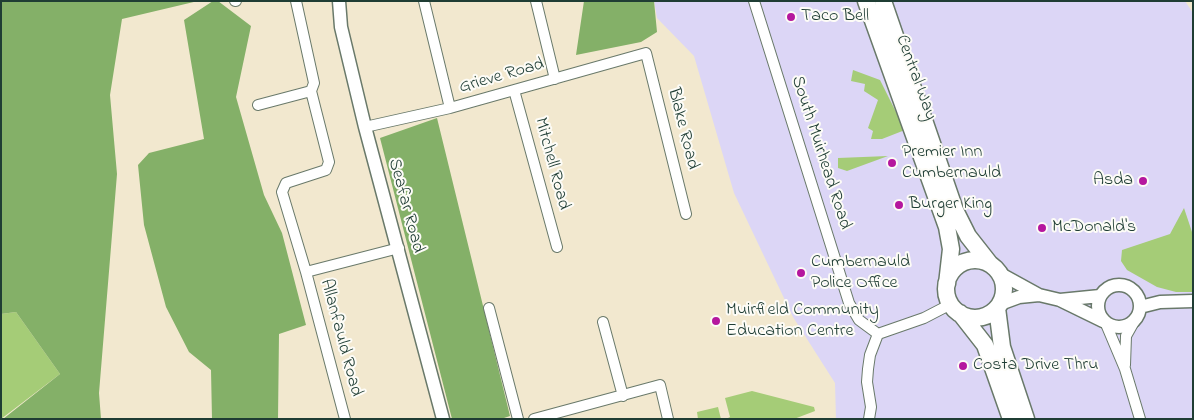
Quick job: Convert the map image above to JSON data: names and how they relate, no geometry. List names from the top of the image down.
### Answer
{
  "streets": {
    "main road": ["Central Way"],
    "street": [
      "Grieve Road",
      "Blake Road",
      "South Muirhead Road",
      "Mitchell Road",
      "Seafar Road",
      "Allanfauld Road"
    ]
  },
  "crossings": [
    ["Grieve Road", "Blake Road"],
    ["Grieve Road", "Mitchell Road"],
    ["Grieve Road", "Seafar Road"],
    ["Seafar Road", "Allanfauld Road"]
  ],
  "places": [
    "Taco Bell",
    "Premier Inn Cumbernauld",
    "Asda",
    "Burger King",
    "McDonald's",
    "Cumbernauld Police Office",
    "Muirfield Community Education Centre",
    "Costa Drive Thru"
  ]
}
